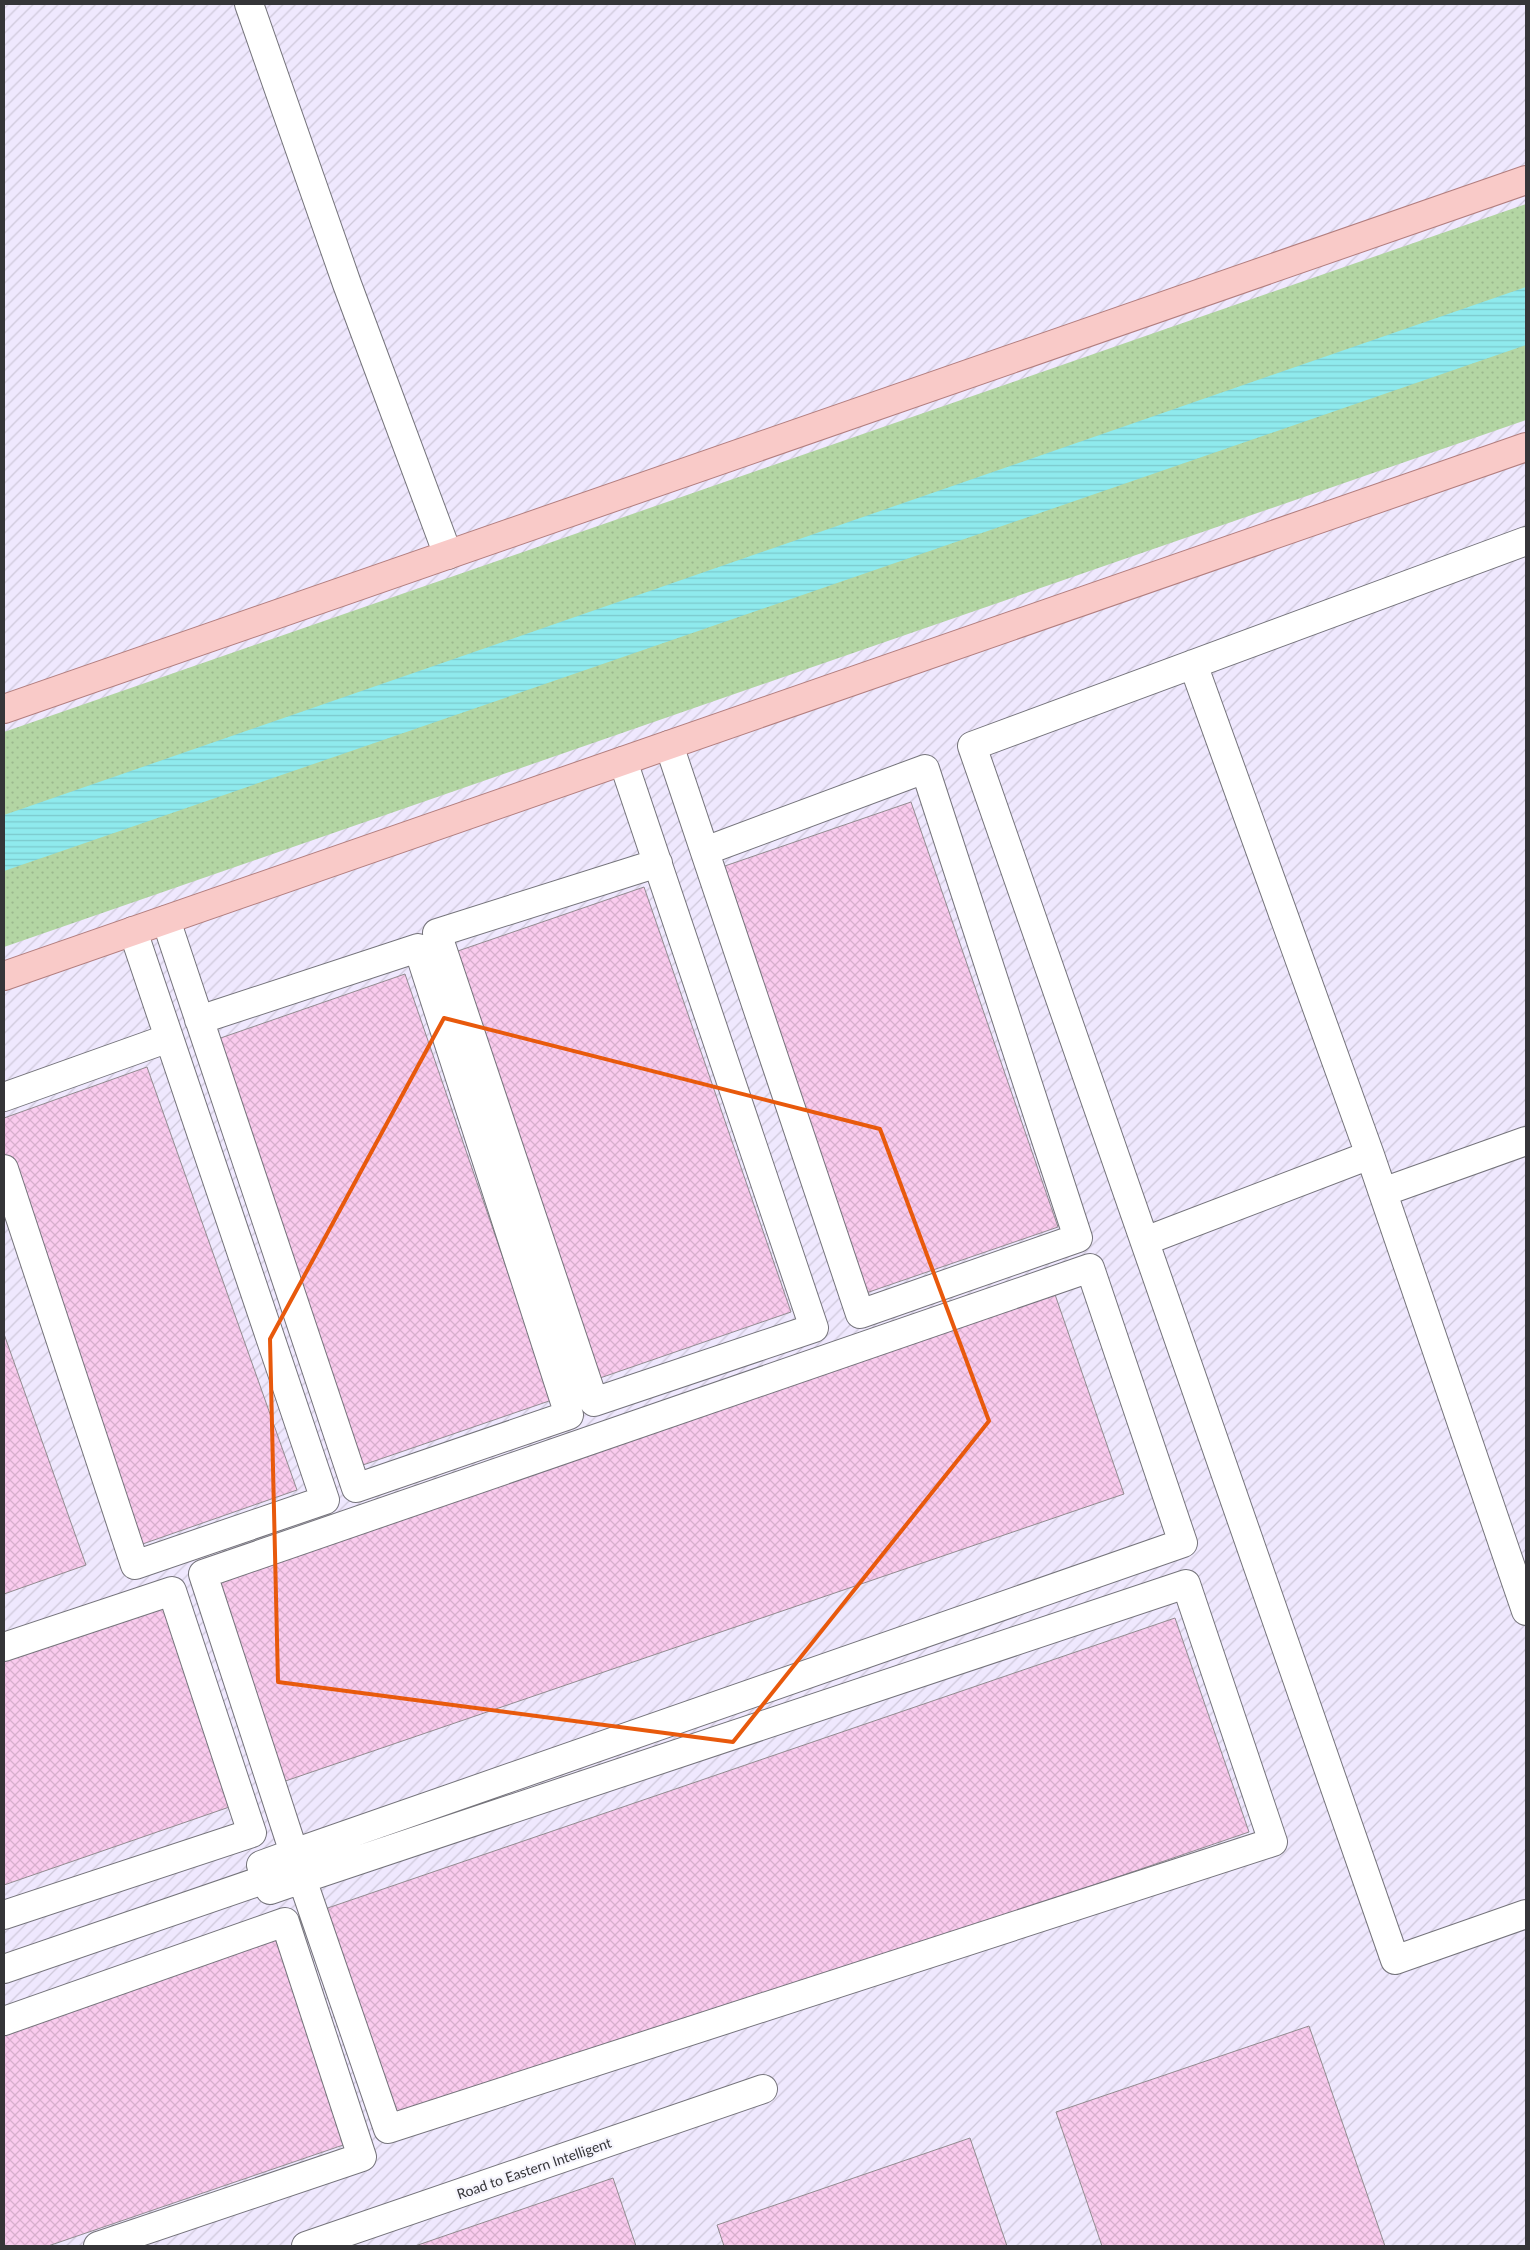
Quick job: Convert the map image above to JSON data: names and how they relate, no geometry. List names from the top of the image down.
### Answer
{
  "streets": {
    "street": ["Road to Eastern Intelligent"]
  }
}
